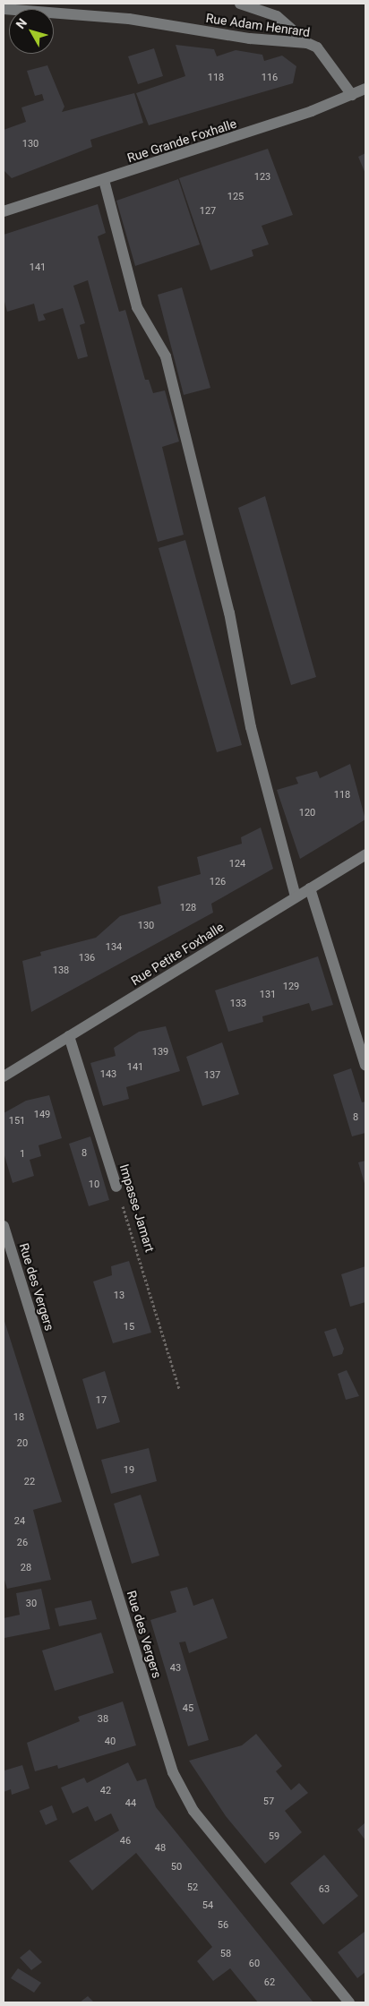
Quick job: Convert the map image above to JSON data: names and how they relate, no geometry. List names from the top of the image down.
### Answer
{
  "streets": {
    "street": [
      "Rue Adam Henrard",
      "Rue Grande Foxhalle",
      "Rue Petite Foxhalle",
      "Impasse Jamart",
      "Rue des Vergers"
    ]
  },
  "crossings": [
    ["Rue Adam Henrard", "Rue Grande Foxhalle"],
    ["Rue Petite Foxhalle", "Impasse Jamart"]
  ],
  "house_numbers": [
    "118",
    "116",
    "130",
    "123",
    "125",
    "127",
    "141",
    "118",
    "120",
    "124",
    "126",
    "128",
    "130",
    "134",
    "136",
    "138",
    "129",
    "131",
    "133",
    "139",
    "141",
    "143",
    "137",
    "149",
    "8",
    "151",
    "8",
    "1",
    "10",
    "13",
    "15",
    "17",
    "18",
    "20",
    "19",
    "22",
    "24",
    "26",
    "28",
    "30",
    "43",
    "45",
    "38",
    "40",
    "42",
    "57",
    "44",
    "59",
    "46",
    "48",
    "50",
    "52",
    "63",
    "54",
    "56",
    "58",
    "60",
    "62"
  ],
  "north": "top left"
}
